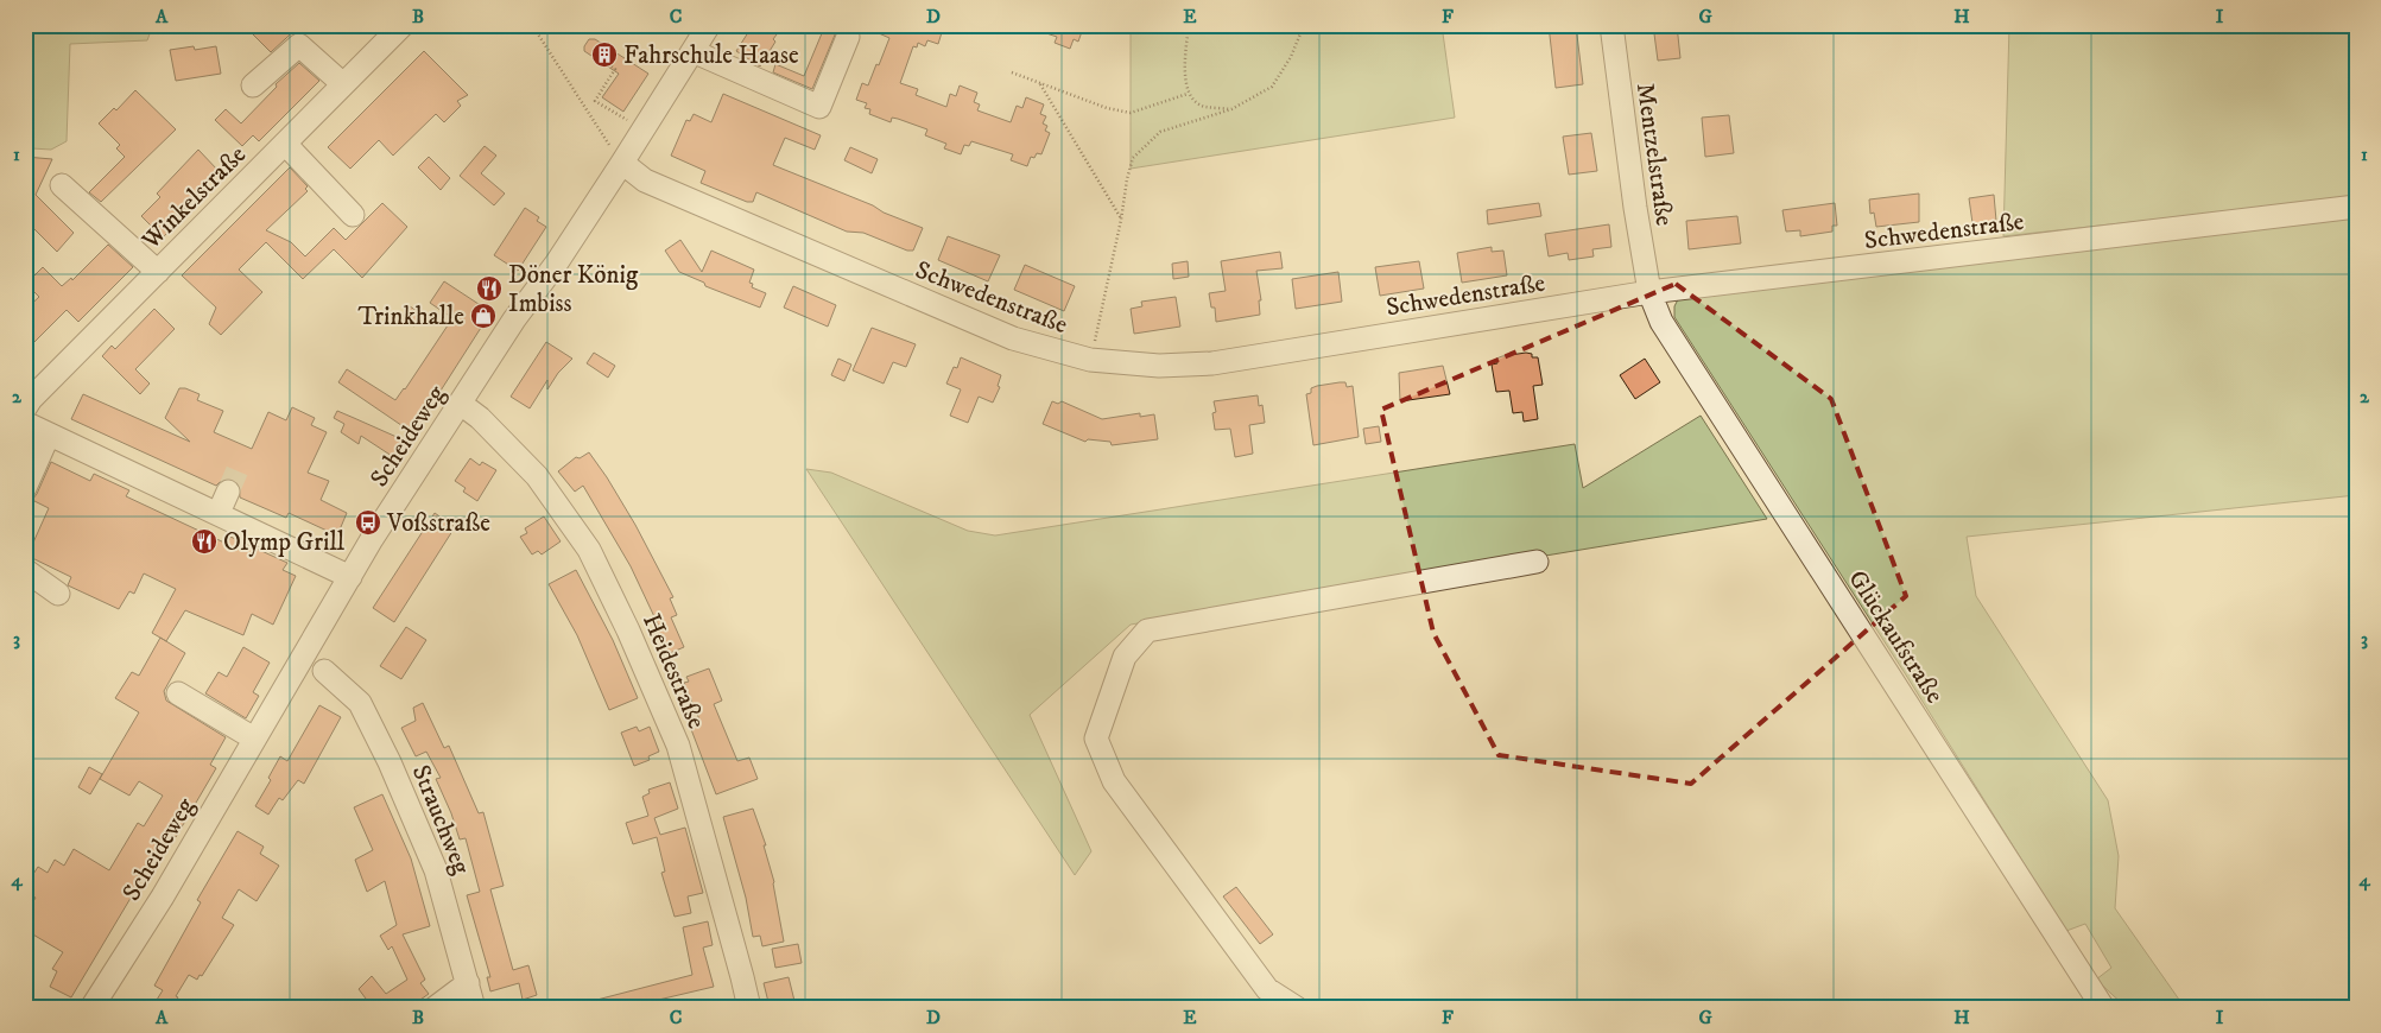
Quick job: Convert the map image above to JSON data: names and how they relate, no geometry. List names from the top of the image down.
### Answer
{
  "streets": {
    "street": [
      "Mentzelstraße",
      "Winkelstraße",
      "Schwedenstraße",
      "Scheideweg",
      "Glückaufstraße",
      "Heidestraße",
      "Strauchweg"
    ]
  },
  "crossings": [
    ["Mentzelstraße", "Schwedenstraße"],
    ["Mentzelstraße", "Glückaufstraße"],
    ["Schwedenstraße", "Scheideweg"],
    ["Schwedenstraße", "Glückaufstraße"],
    ["Scheideweg", "Heidestraße"]
  ],
  "places": {
    "building": ["Fahrschule Haase"],
    "restaurant": ["Döner König Imbiss", "Olymp Grill"],
    "shop": ["Trinkhalle"],
    "bus stop": ["Voßstraße"]
  },
  "grid": {
    "columns": [
      "A",
      "B",
      "C",
      "D",
      "E",
      "F",
      "G",
      "H",
      "I"
    ],
    "rows": [
      "1",
      "2",
      "3",
      "4"
    ]
  }
}
